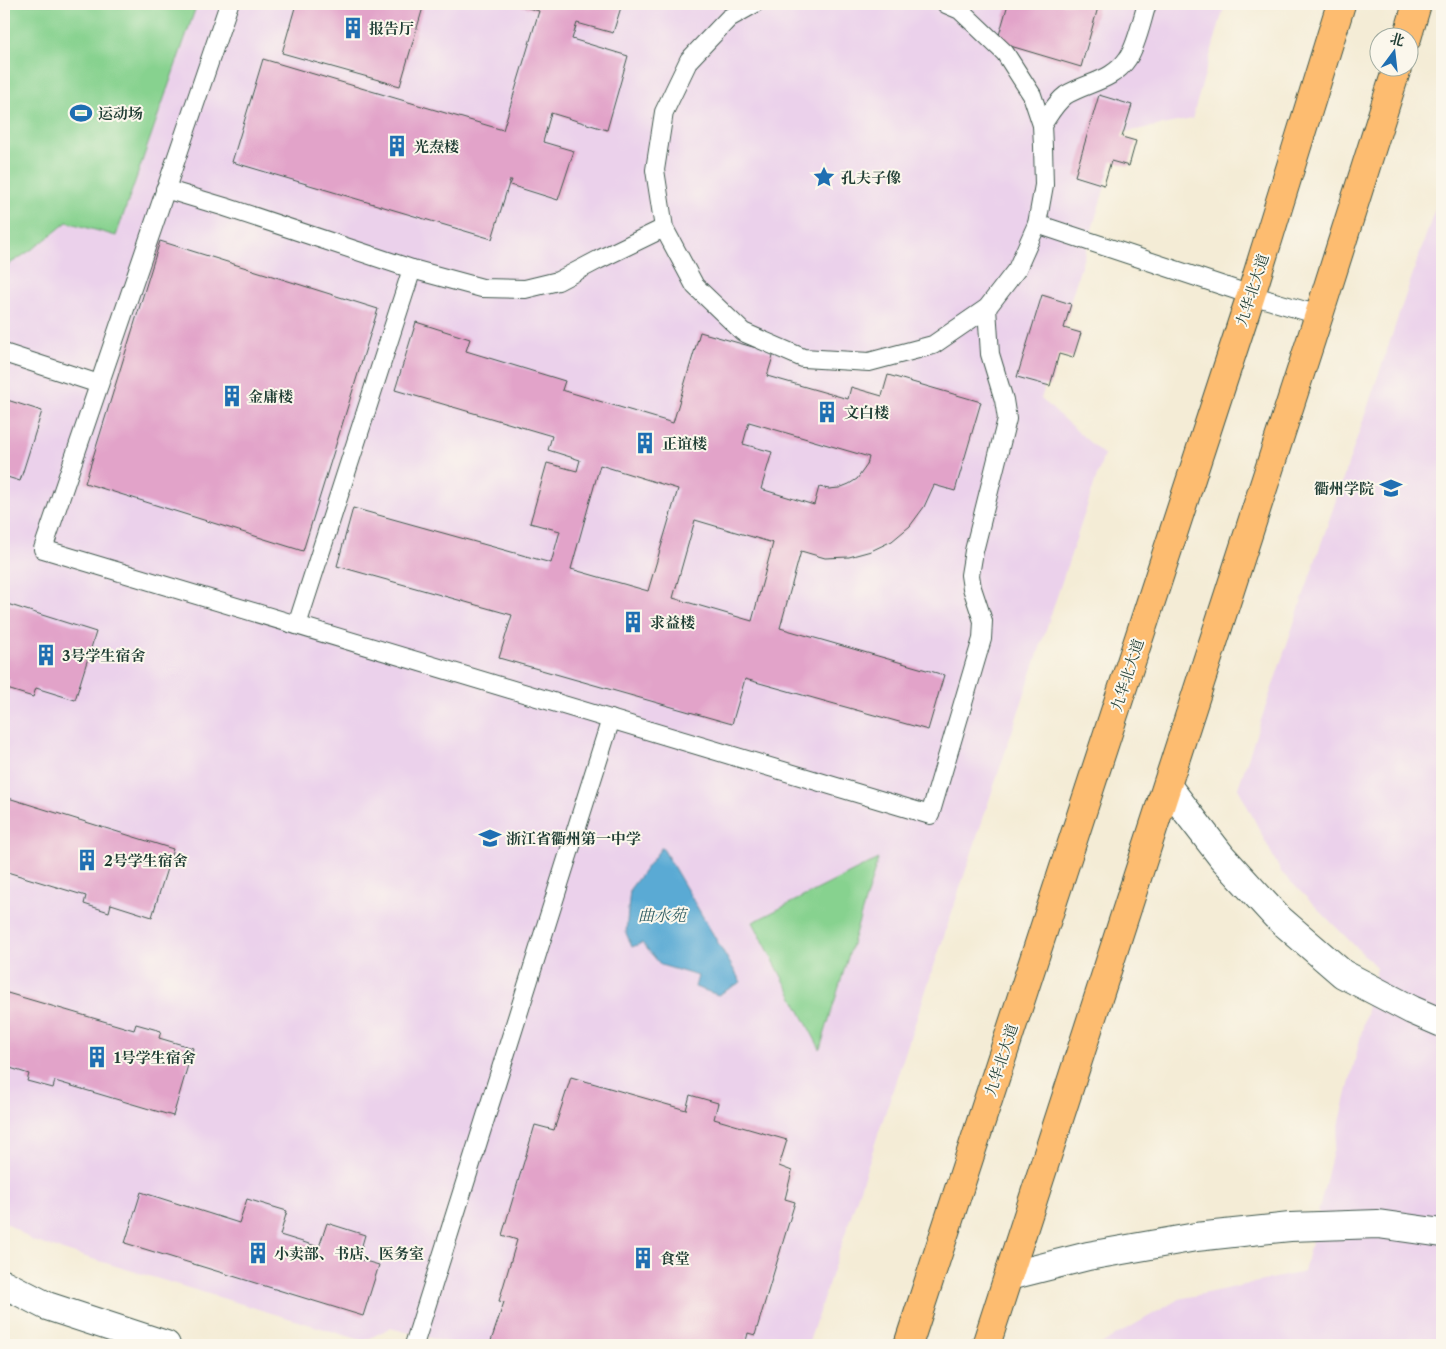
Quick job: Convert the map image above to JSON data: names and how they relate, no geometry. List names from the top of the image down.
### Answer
{
  "streets": {
    "main road": ["九华北大道"]
  },
  "water": ["曲水苑"],
  "places": {
    "building": [
      "报告厅",
      "光焘楼",
      "金庸楼",
      "文白楼",
      "正谊楼",
      "求益楼",
      "3号学生宿舍",
      "2号学生宿舍",
      "1号学生宿舍",
      "小卖部、书店、医务室",
      "食堂"
    ],
    "sports": ["运动场"],
    "place": ["孔夫子像"],
    "school or university": ["衢州学院", "浙江省衢州第一中学"]
  },
  "north": "top"
}
